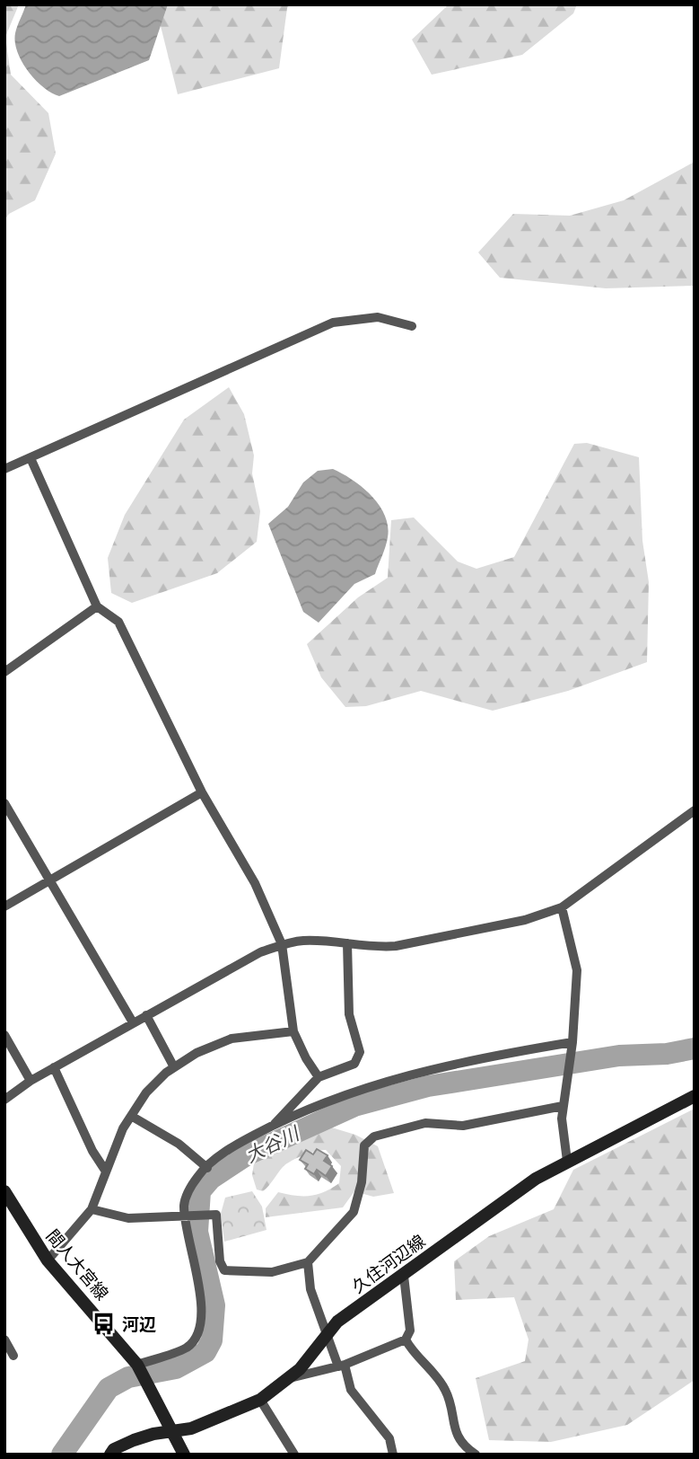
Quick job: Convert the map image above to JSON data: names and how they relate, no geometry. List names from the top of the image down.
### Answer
{
  "streets": {
    "main road": ["久住河辺線", "間人大宮線"]
  },
  "crossings": [
    ["久住河辺線", "間人大宮線"]
  ],
  "water": ["大谷川"],
  "places": {
    "bus stop": ["河辺"]
  }
}
